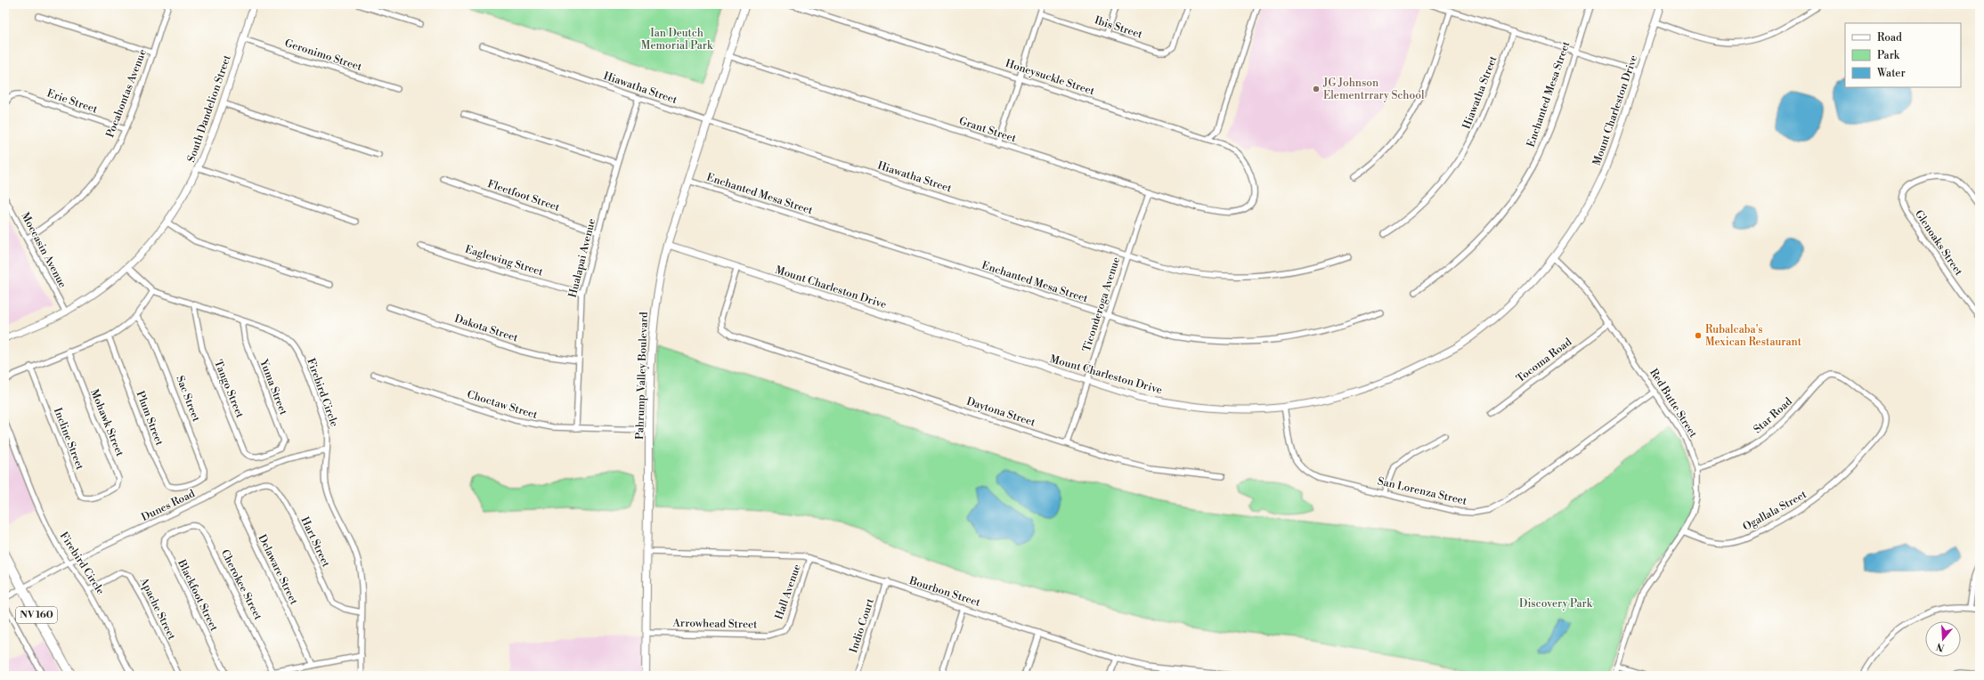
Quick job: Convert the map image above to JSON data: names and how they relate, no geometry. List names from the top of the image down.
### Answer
{
  "streets": {
    "highway": ["NV 160"],
    "main road": ["Pahrump Valley Boulevard"],
    "street": [
      "Ibis Street",
      "Geronimo Street",
      "Honeysuckle Street",
      "Hiawatha Street",
      "Pocahontas Avenue",
      "Enchanted Mesa Street",
      "Erie Street",
      "South Dandelion Street",
      "Mount Charleston Drive",
      "Grant Street",
      "Fleetfoot Street",
      "Glenoaks Street",
      "Moccasin Avenue",
      "Hualapai Avenue",
      "Eaglewing Street",
      "Ticonderoga Avenue",
      "Dakota Street",
      "Tocoma Road",
      "Yuma Street",
      "Tango Street",
      "Firebird Circle",
      "Sac Street",
      "Red Butte Street",
      "Choctaw Street",
      "Daytona Street",
      "Star Road",
      "Plum Street",
      "Mohawk Street",
      "Incline Street",
      "San Lorenza Street",
      "Dunes Road",
      "Ogallala Street",
      "Hart Street",
      "Delaware Street",
      "Cherokee Street",
      "Hall Avenue",
      "Bourbon Street",
      "Blackfoot Street",
      "Apache Street",
      "Arrowhead Street",
      "Indio Court"
    ]
  },
  "crossings": [
    ["Geronimo Street", "South Dandelion Street"],
    ["Honeysuckle Street", "Grant Street"],
    ["Hiawatha Street", "Hualapai Avenue"],
    ["Hiawatha Street", "Ticonderoga Avenue"],
    ["Hiawatha Street", "Pahrump Valley Boulevard"],
    ["Pocahontas Avenue", "Erie Street"],
    ["Pocahontas Avenue", "Moccasin Avenue"],
    ["Enchanted Mesa Street", "Ticonderoga Avenue"],
    ["Enchanted Mesa Street", "Pahrump Valley Boulevard"],
    ["South Dandelion Street", "Moccasin Avenue"],
    ["South Dandelion Street", "Firebird Circle"],
    ["Mount Charleston Drive", "Ticonderoga Avenue"],
    ["Mount Charleston Drive", "Pahrump Valley Boulevard"],
    ["Mount Charleston Drive", "Red Butte Street"],
    ["Mount Charleston Drive", "Daytona Street"],
    ["Mount Charleston Drive", "San Lorenza Street"],
    ["Grant Street", "Ticonderoga Avenue"],
    ["Grant Street", "Pahrump Valley Boulevard"],
    ["Fleetfoot Street", "Hualapai Avenue"],
    ["Hualapai Avenue", "Eaglewing Street"],
    ["Hualapai Avenue", "Dakota Street"],
    ["Hualapai Avenue", "Choctaw Street"],
    ["Ticonderoga Avenue", "Daytona Street"],
    ["Tocoma Road", "Red Butte Street"],
    ["Pahrump Valley Boulevard", "Choctaw Street"],
    ["Pahrump Valley Boulevard", "Bourbon Street"],
    ["Pahrump Valley Boulevard", "Arrowhead Street"],
    ["Yuma Street", "Tango Street"],
    ["Yuma Street", "Firebird Circle"],
    ["Tango Street", "Firebird Circle"],
    ["Firebird Circle", "Dunes Road"],
    ["Firebird Circle", "Hart Street"],
    ["Firebird Circle", "Apache Street"],
    ["Sac Street", "Plum Street"],
    ["Red Butte Street", "Star Road"],
    ["Red Butte Street", "San Lorenza Street"],
    ["Red Butte Street", "Ogallala Street"],
    ["Star Road", "Ogallala Street"],
    ["Mohawk Street", "Incline Street"],
    ["Dunes Road", "NV 160"],
    ["Hart Street", "Delaware Street"],
    ["Cherokee Street", "Blackfoot Street"],
    ["Hall Avenue", "Bourbon Street"],
    ["Hall Avenue", "Arrowhead Street"],
    ["Bourbon Street", "Indio Court"]
  ],
  "parks": ["Ian Deutch Memorial Park", "Discovery Park"],
  "places": ["JG Johnson Elementrrary School", "Rubalcaba's Mexican Restaurant"],
  "legend": ["Road", "Park", "Water"],
  "north": "bottom"
}
